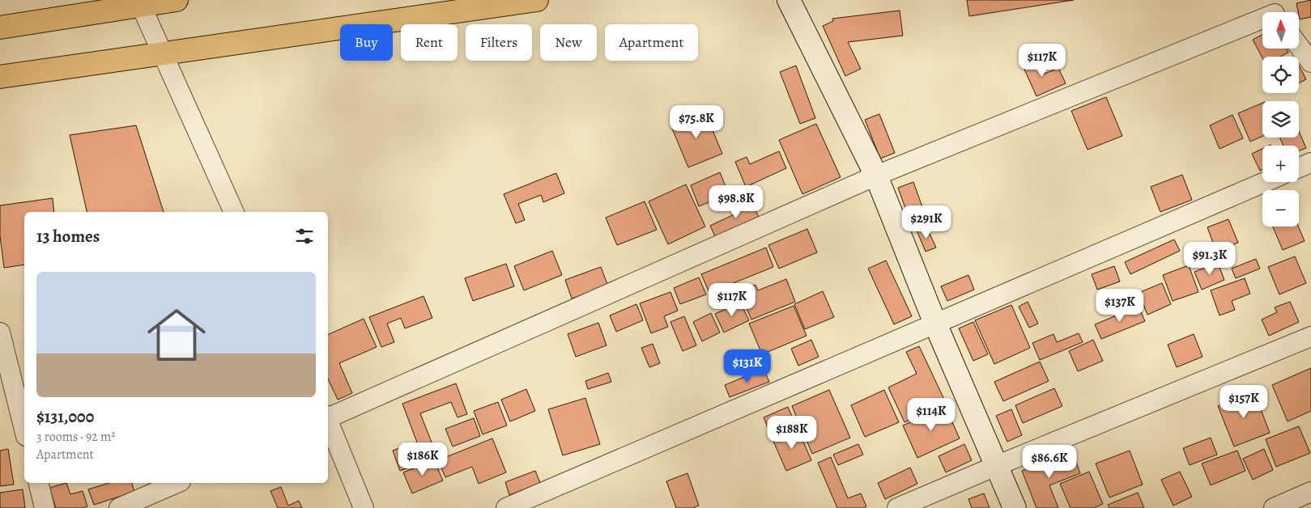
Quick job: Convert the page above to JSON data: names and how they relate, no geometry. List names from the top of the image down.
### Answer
{
  "north": "top",
  "page": {
    "map_buttons": ["+", "−"],
    "chip": [
      "Buy",
      "Rent",
      "Filters",
      "New",
      "Apartment"
    ],
    "price": [
      "$117K",
      "$75.8K",
      "$98.8K",
      "$291K",
      "$91.3K",
      "$117K",
      "$137K",
      "$131K",
      "$157K",
      "$114K",
      "$188K",
      "$186K",
      "$86.6K"
    ],
    "heading": "13 homes",
    "list": [
      {
        "name": "$131,000",
        "note": "3 rooms · 92 m² · Apartment"
      }
    ]
  }
}
